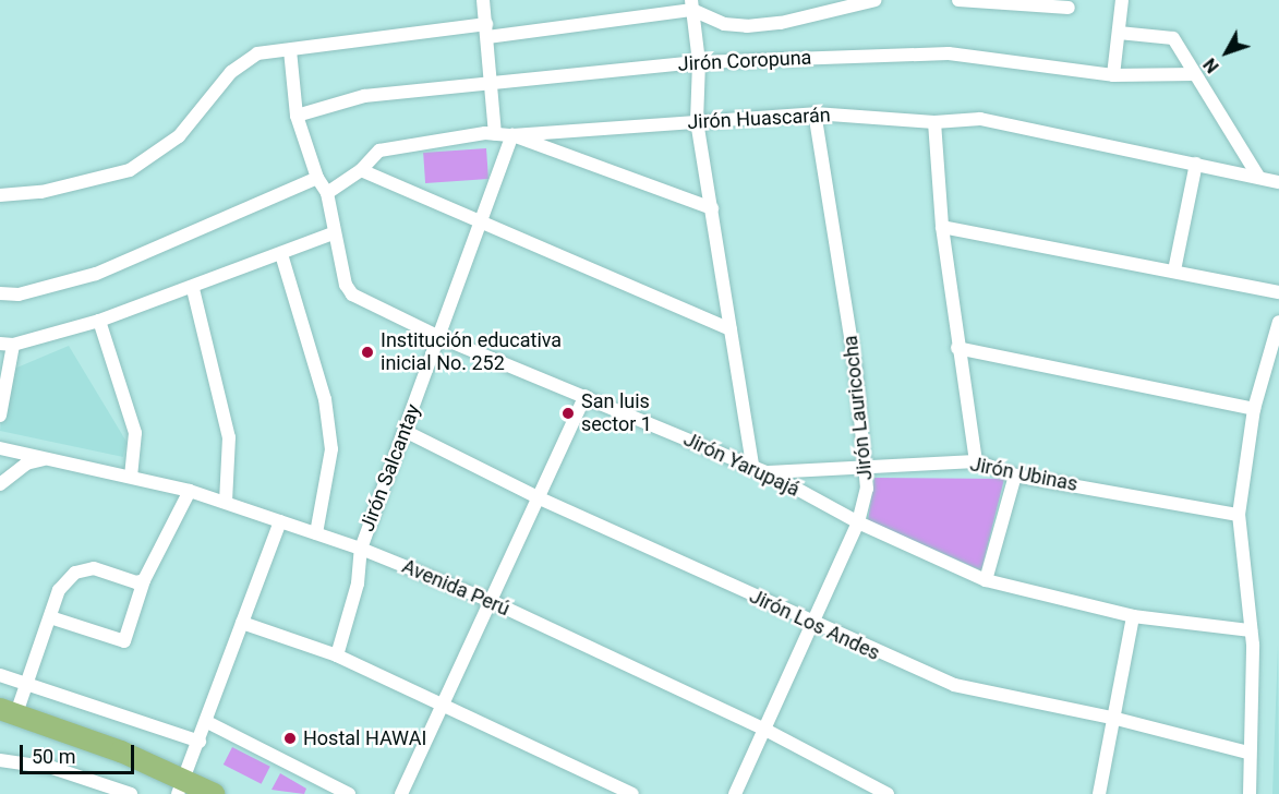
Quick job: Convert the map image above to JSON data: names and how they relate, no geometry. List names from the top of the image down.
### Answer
{
  "streets": {
    "street": [
      "Jirón Coropuna",
      "Jirón Huascarán",
      "Jirón Lauricocha",
      "Jirón Yarupajá",
      "Jirón Salcantay",
      "Jirón Ubinas",
      "Avenida Perú",
      "Jirón Los Andes"
    ]
  },
  "crossings": [
    ["Jirón Coropuna", "Jirón Yarupajá"],
    ["Jirón Huascarán", "Jirón Lauricocha"],
    ["Jirón Huascarán", "Jirón Yarupajá"],
    ["Jirón Huascarán", "Jirón Salcantay"],
    ["Jirón Lauricocha", "Jirón Yarupajá"],
    ["Jirón Lauricocha", "Jirón Ubinas"],
    ["Jirón Lauricocha", "Avenida Perú"],
    ["Jirón Lauricocha", "Jirón Los Andes"],
    ["Jirón Yarupajá", "Jirón Salcantay"],
    ["Jirón Yarupajá", "Jirón Ubinas"],
    ["Jirón Salcantay", "Avenida Perú"],
    ["Jirón Salcantay", "Jirón Los Andes"]
  ],
  "places": ["Institución educativa inicial No. 252", "San luis sector 1", "Hostal HAWAI"],
  "scale_bar": "50 m",
  "north": "bottom left"
}
